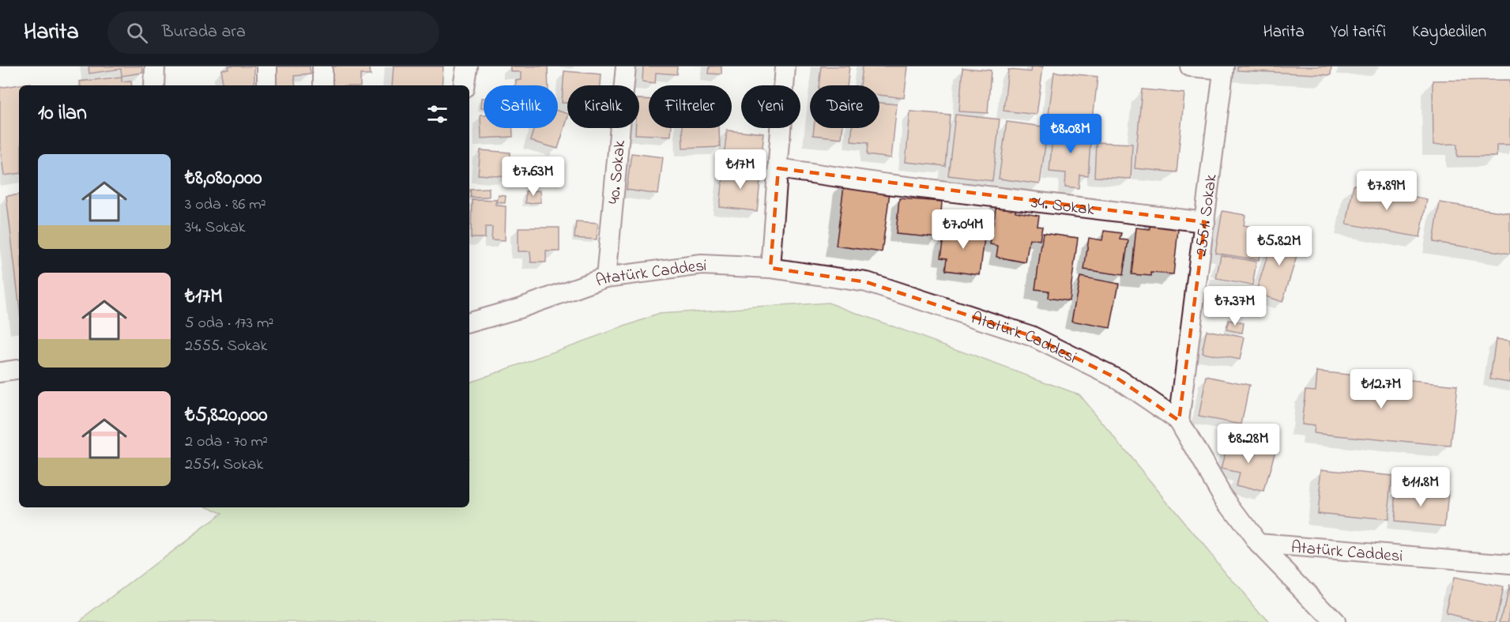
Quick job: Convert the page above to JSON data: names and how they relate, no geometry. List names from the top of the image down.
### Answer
{
  "streets": {
    "street": [
      "40. Sokak",
      "34. Sokak",
      "2551. Sokak",
      "Atatürk Caddesi"
    ]
  },
  "crossings": [
    ["40. Sokak", "Atatürk Caddesi"],
    ["34. Sokak", "2551. Sokak"],
    ["2551. Sokak", "Atatürk Caddesi"]
  ],
  "page": {
    "header": "Harita",
    "search": "Burada ara",
    "nav": ["Harita", "Yol tarifi", "Kaydedilen"],
    "chip": [
      "Satılık",
      "Kiralık",
      "Filtreler",
      "Yeni",
      "Daire"
    ],
    "heading": "10 ilan",
    "price": [
      "₺8.08M",
      "₺17M",
      "₺7.63M",
      "₺7.89M",
      "₺7.04M",
      "₺5.82M",
      "₺7.37M",
      "₺12.7M",
      "₺8.28M",
      "₺11.8M"
    ],
    "list": [
      {
        "name": "₺8,080,000",
        "note": "3 oda · 86 m² · 34. Sokak"
      },
      {
        "name": "₺17M",
        "note": "5 oda · 173 m² · 2555. Sokak"
      },
      {
        "name": "₺5,820,000",
        "note": "2 oda · 70 m² · 2551. Sokak"
      }
    ]
  }
}
